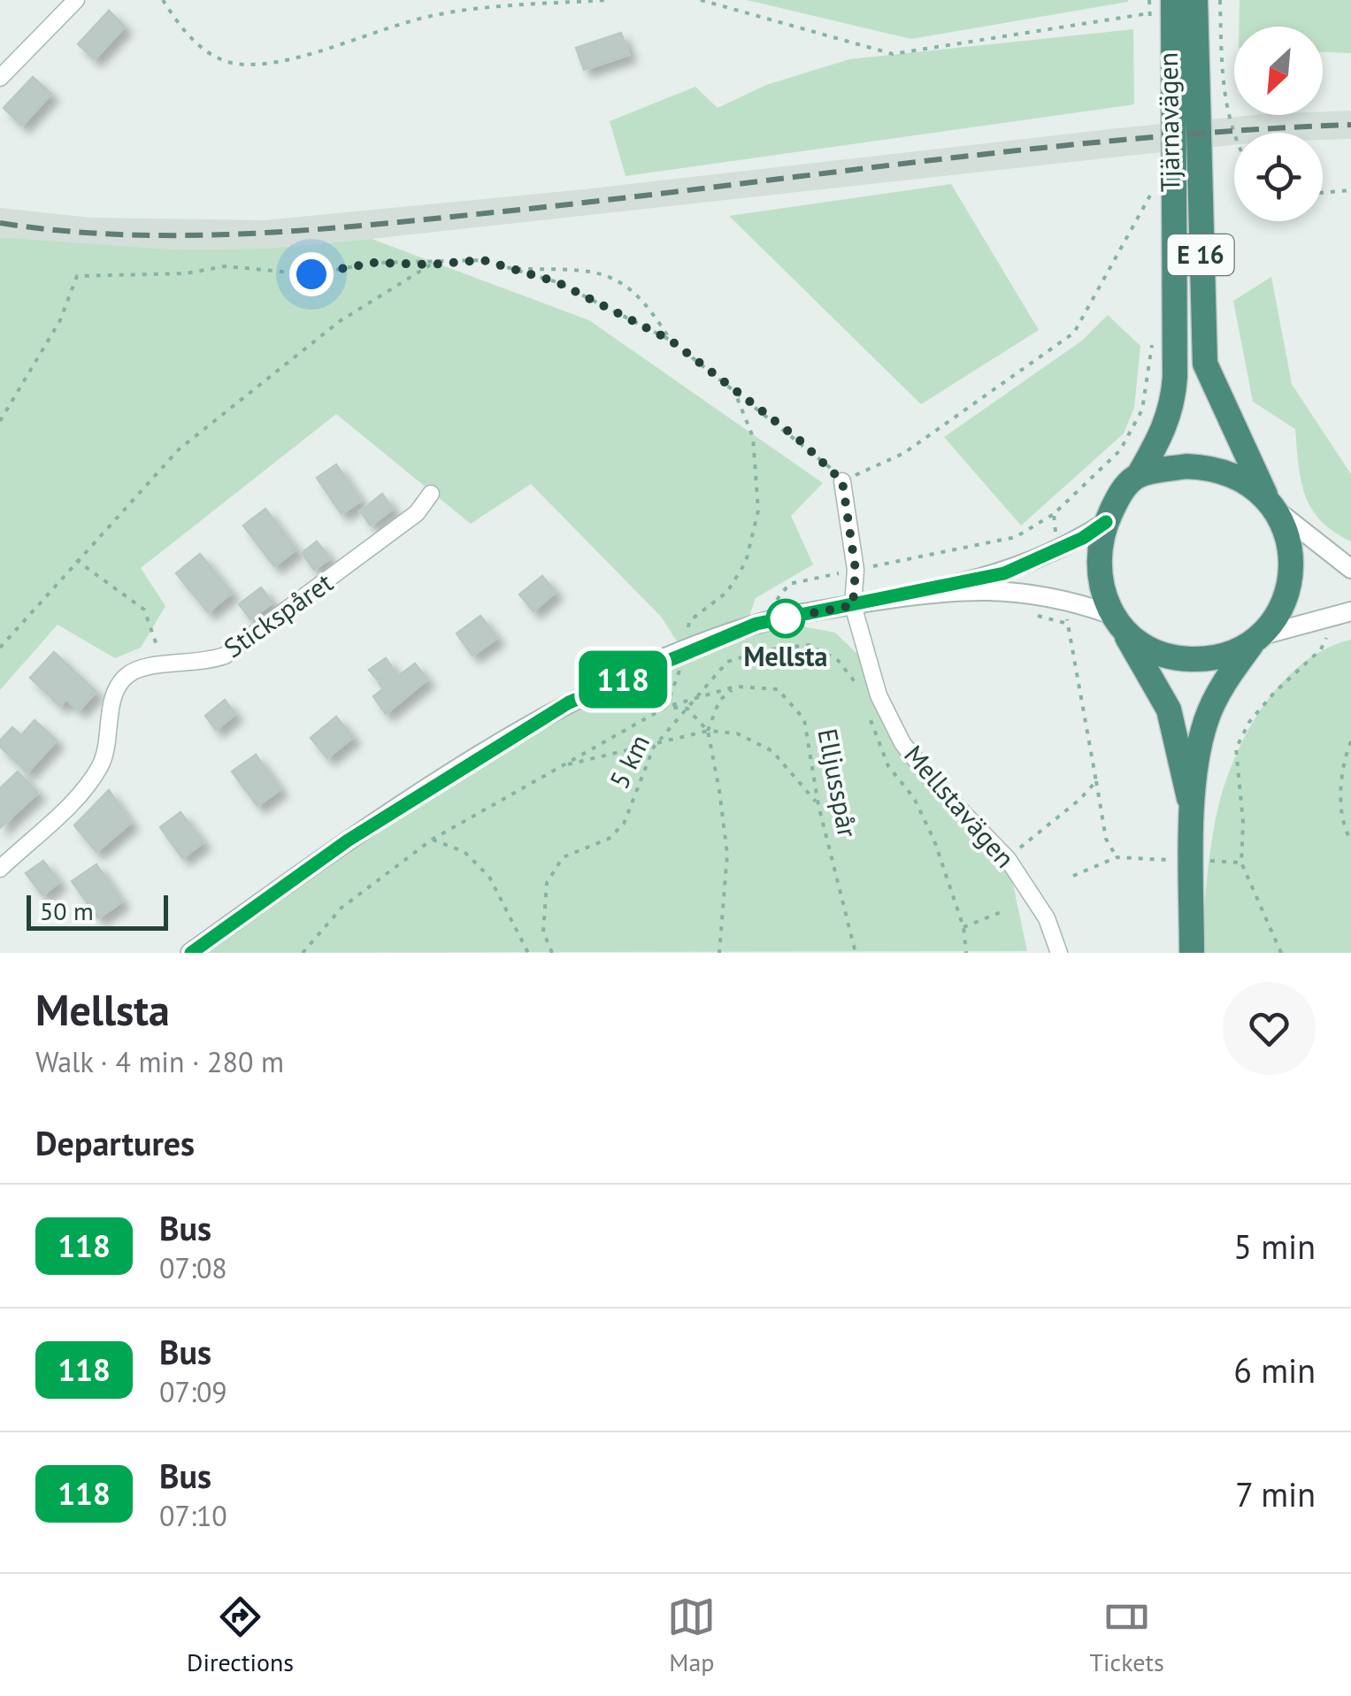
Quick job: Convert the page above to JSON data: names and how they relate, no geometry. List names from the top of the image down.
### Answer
{
  "streets": {
    "highway": ["Tjärnavägen", "E 16"],
    "street": ["Stickspåret", "Mellstavägen"],
    "path": ["5 km", "Elljusspår"]
  },
  "crossings": [
    ["Tjärnavägen", "E 16"],
    ["5 km", "Elljusspår"]
  ],
  "places": ["Mellsta"],
  "lines": ["bus line 118"],
  "scale_bar": "50 m",
  "north": "bottom left",
  "page": {
    "on_map": "118",
    "scale": "50 m",
    "heading": [
      ["Mellsta", "Walk · 4 min · 280 m"],
      "Departures"
    ],
    "list": [
      {
        "mark": "118",
        "name": "Bus",
        "note": "07:08",
        "value": "5 min"
      },
      {
        "mark": "118",
        "name": "Bus",
        "note": "07:09",
        "value": "6 min"
      },
      {
        "mark": "118",
        "name": "Bus",
        "note": "07:10",
        "value": "7 min"
      }
    ],
    "tabs": ["Directions", "Map", "Tickets"]
  }
}
